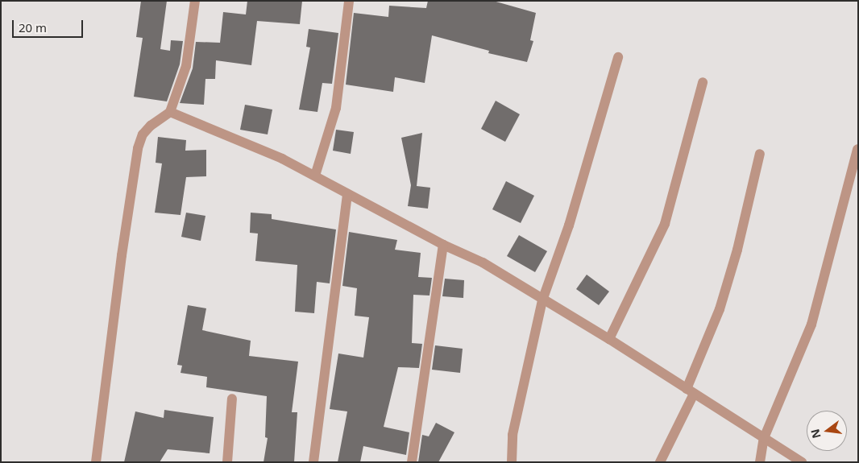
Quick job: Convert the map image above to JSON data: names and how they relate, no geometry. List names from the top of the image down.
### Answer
{
  "scale_bar": "20 m",
  "north": "left"
}
